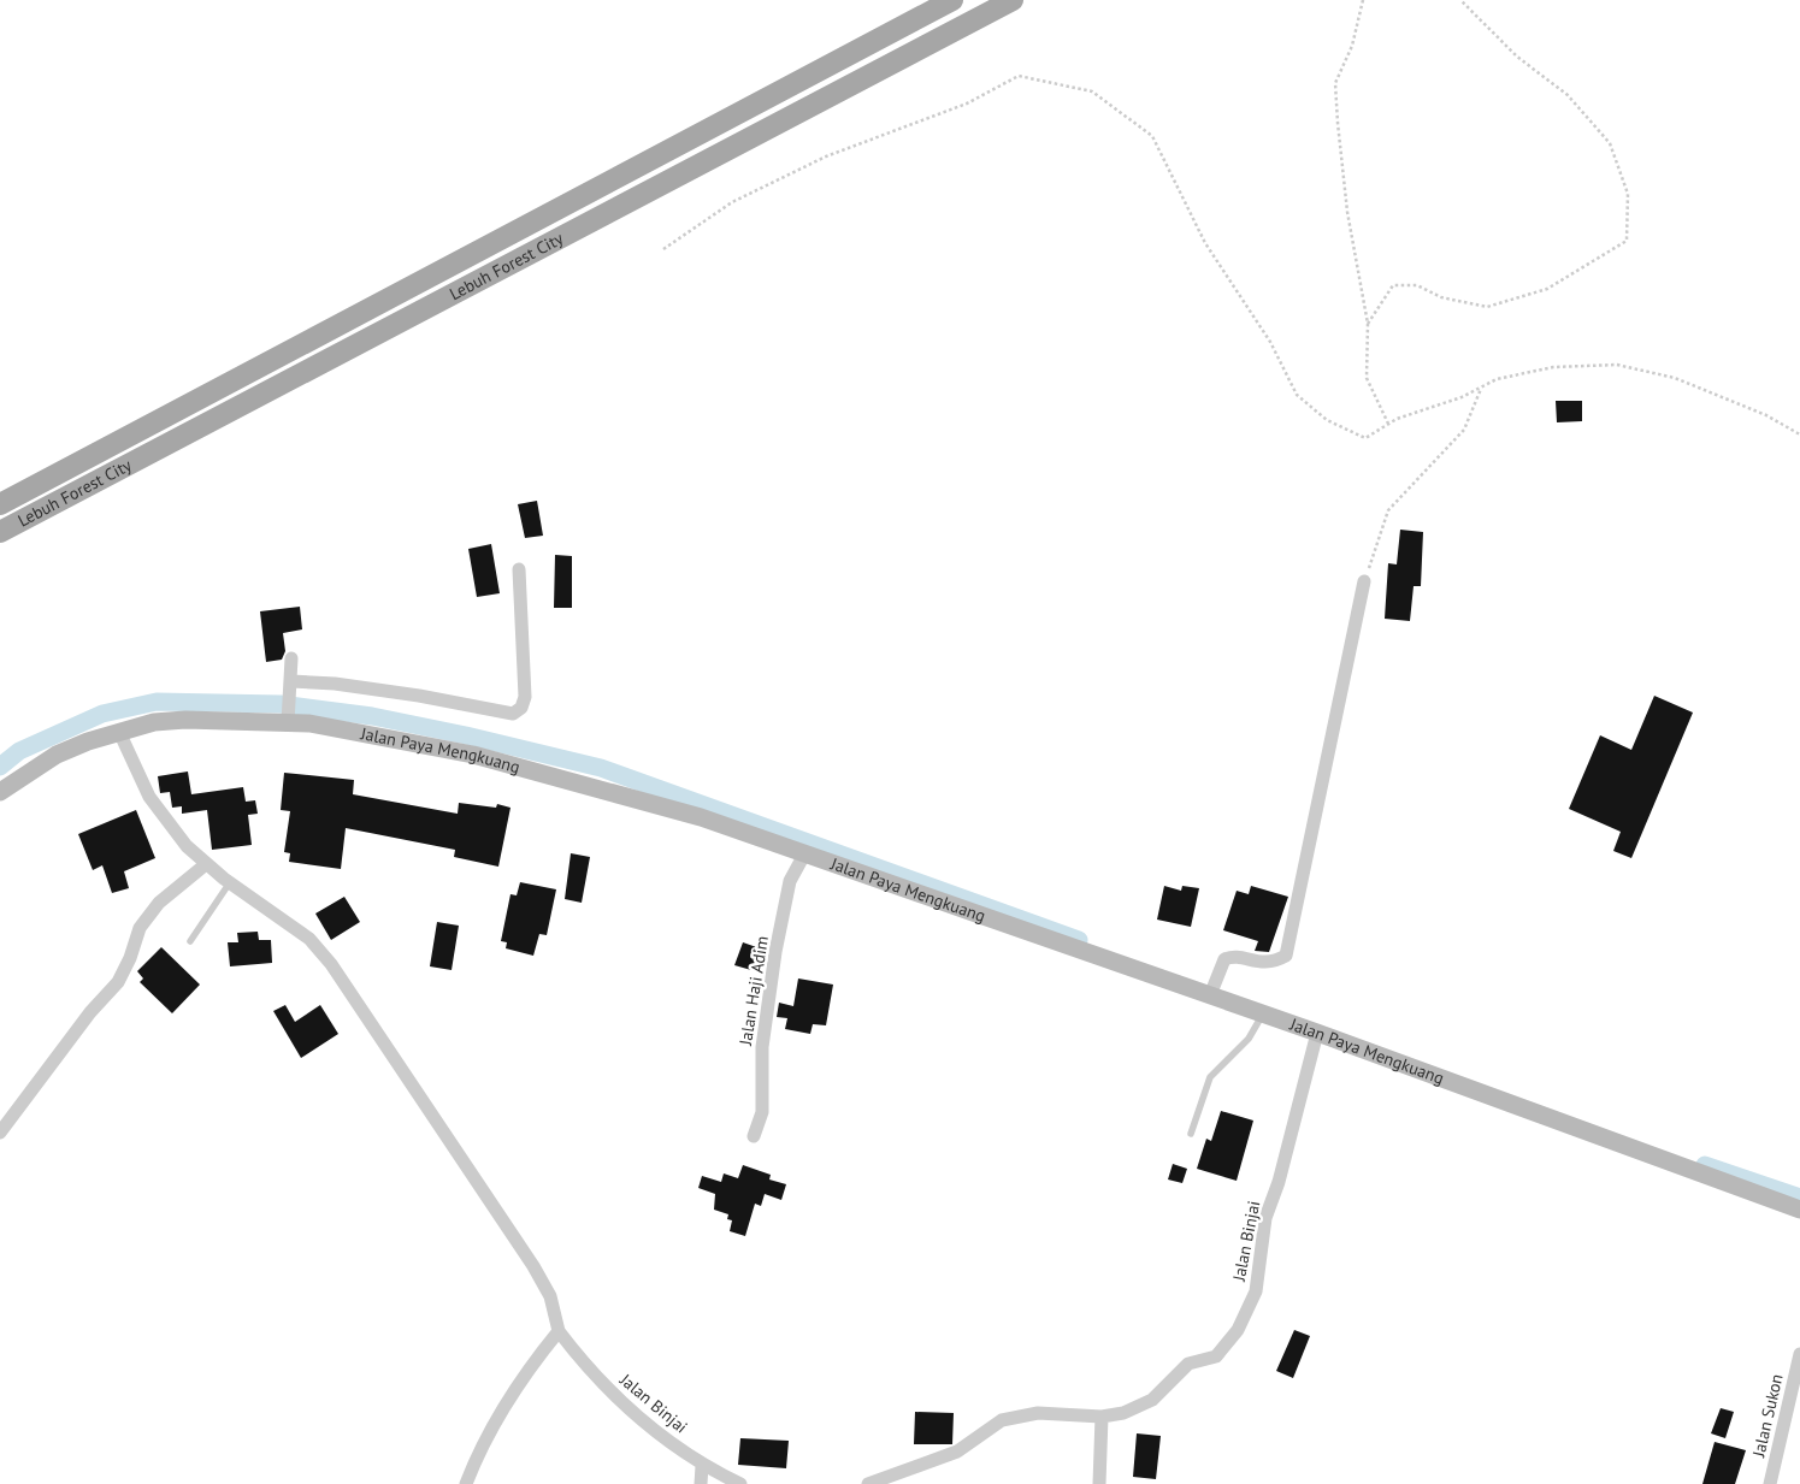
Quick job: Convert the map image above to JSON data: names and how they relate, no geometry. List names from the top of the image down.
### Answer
{
  "streets": {
    "main road": ["Lebuh Forest City"],
    "street": [
      "Jalan Paya Mengkuang",
      "Jalan Haji Adim",
      "Jalan Binjai",
      "Jalan Sukon"
    ]
  },
  "crossings": [
    ["Jalan Paya Mengkuang", "Jalan Haji Adim"],
    ["Jalan Paya Mengkuang", "Jalan Binjai"]
  ]
}
